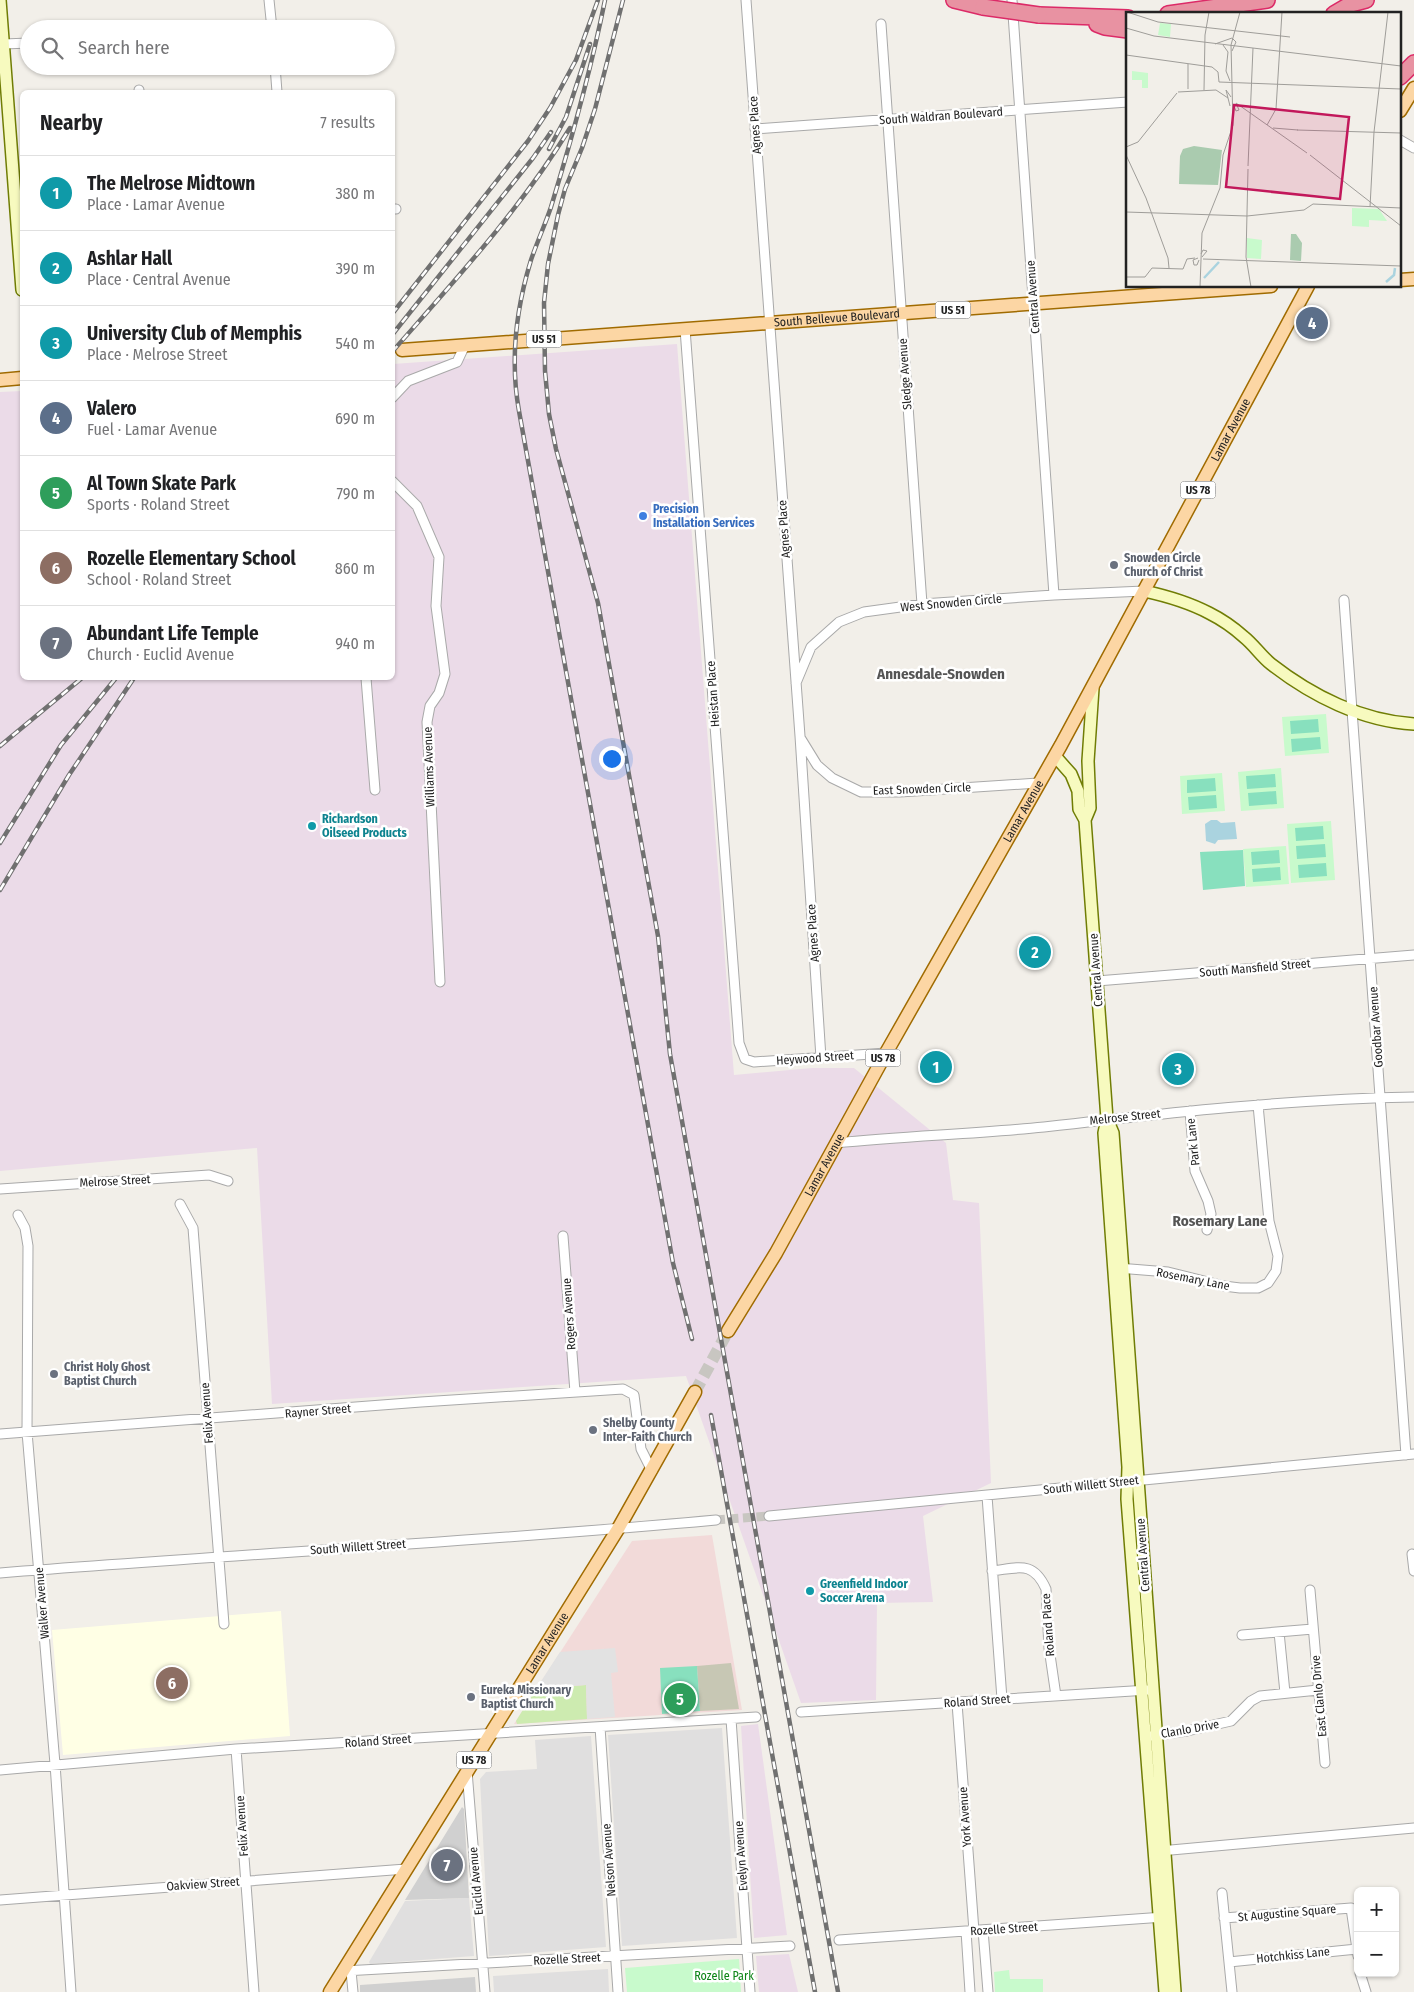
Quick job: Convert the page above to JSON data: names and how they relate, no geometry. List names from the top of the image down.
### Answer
{
  "streets": {
    "main road": [
      "Central Avenue",
      "US 51",
      "South Bellevue Boulevard",
      "Lamar Avenue",
      "US 78"
    ],
    "street": [
      "South Waldran Boulevard",
      "Agnes Place",
      "Sledge Avenue",
      "West Snowden Circle",
      "Heistan Place",
      "Williams Avenue",
      "East Snowden Circle",
      "South Mansfield Street",
      "Goodbar Avenue",
      "Heywood Street",
      "Melrose Street",
      "Park Lane",
      "Rosemary Lane",
      "Rogers Avenue",
      "Rayner Street",
      "Felix Avenue",
      "South Willett Street",
      "Walker Avenue",
      "Roland Place",
      "East Clanlo Drive",
      "Roland Street",
      "Clanlo Drive",
      "York Avenue",
      "Evelyn Avenue",
      "Nelson Avenue",
      "Euclid Avenue",
      "Oakview Street",
      "St Augustine Square",
      "Rozelle Street",
      "Hotchkiss Lane"
    ]
  },
  "crossings": [
    ["South Waldran Boulevard", "Agnes Place"],
    ["South Waldran Boulevard", "Central Avenue"],
    ["South Waldran Boulevard", "Sledge Avenue"],
    ["Agnes Place", "South Bellevue Boulevard"],
    ["Agnes Place", "West Snowden Circle"],
    ["Agnes Place", "East Snowden Circle"],
    ["Agnes Place", "Heywood Street"],
    ["Central Avenue", "South Bellevue Boulevard"],
    ["Central Avenue", "Lamar Avenue"],
    ["Central Avenue", "West Snowden Circle"],
    ["Central Avenue", "South Mansfield Street"],
    ["Central Avenue", "Melrose Street"],
    ["Central Avenue", "Rosemary Lane"],
    ["Central Avenue", "South Willett Street"],
    ["Central Avenue", "Roland Street"],
    ["Central Avenue", "Clanlo Drive"],
    ["Central Avenue", "Rozelle Street"],
    ["South Bellevue Boulevard", "Sledge Avenue"],
    ["South Bellevue Boulevard", "Heistan Place"],
    ["Sledge Avenue", "West Snowden Circle"],
    ["Lamar Avenue", "West Snowden Circle"],
    ["Lamar Avenue", "East Snowden Circle"],
    ["Lamar Avenue", "Heywood Street"],
    ["Lamar Avenue", "Melrose Street"],
    ["Lamar Avenue", "Rayner Street"],
    ["Lamar Avenue", "South Willett Street"],
    ["Lamar Avenue", "Roland Street"],
    ["Lamar Avenue", "Euclid Avenue"],
    ["Lamar Avenue", "Oakview Street"],
    ["Lamar Avenue", "Rozelle Street"],
    ["Heistan Place", "Heywood Street"],
    ["South Mansfield Street", "Goodbar Avenue"],
    ["Goodbar Avenue", "Melrose Street"],
    ["Goodbar Avenue", "South Willett Street"],
    ["Melrose Street", "Park Lane"],
    ["Melrose Street", "Rosemary Lane"],
    ["Rogers Avenue", "Rayner Street"],
    ["Rayner Street", "Felix Avenue"],
    ["Rayner Street", "Walker Avenue"],
    ["Felix Avenue", "South Willett Street"],
    ["Felix Avenue", "Roland Street"],
    ["Felix Avenue", "Oakview Street"],
    ["South Willett Street", "Walker Avenue"],
    ["Walker Avenue", "Roland Street"],
    ["Walker Avenue", "Oakview Street"],
    ["Roland Place", "Roland Street"],
    ["East Clanlo Drive", "Clanlo Drive"],
    ["Roland Street", "York Avenue"],
    ["Roland Street", "Evelyn Avenue"],
    ["Roland Street", "Nelson Avenue"],
    ["York Avenue", "Rozelle Street"],
    ["Evelyn Avenue", "Rozelle Street"],
    ["Nelson Avenue", "Rozelle Street"],
    ["Euclid Avenue", "Rozelle Street"]
  ],
  "districts": ["Annesdale-Snowden", "Rosemary Lane"],
  "parks": ["Rozelle Park"],
  "places": [
    "Precision Installation Services",
    "Snowden Circle Church of Christ",
    "Richardson Oilseed Products",
    "Christ Holy Ghost Baptist Church",
    "Shelby County Inter-Faith Church",
    "Greenfield Indoor Soccer Arena",
    "Eureka Missionary Baptist Church"
  ],
  "page": {
    "search": "Search here",
    "heading": ["Nearby", "7 results"],
    "list": [
      {
        "mark": "1",
        "name": "The Melrose Midtown",
        "note": "Place · Lamar Avenue",
        "value": "380 m"
      },
      {
        "mark": "2",
        "name": "Ashlar Hall",
        "note": "Place · Central Avenue",
        "value": "390 m"
      },
      {
        "mark": "3",
        "name": "University Club of Memphis",
        "note": "Place · Melrose Street",
        "value": "540 m"
      },
      {
        "mark": "4",
        "name": "Valero",
        "note": "Fuel · Lamar Avenue",
        "value": "690 m"
      },
      {
        "mark": "5",
        "name": "Al Town Skate Park",
        "note": "Sports · Roland Street",
        "value": "790 m"
      },
      {
        "mark": "6",
        "name": "Rozelle Elementary School",
        "note": "School · Roland Street",
        "value": "860 m"
      },
      {
        "mark": "7",
        "name": "Abundant Life Temple",
        "note": "Church · Euclid Avenue",
        "value": "940 m"
      }
    ],
    "pins": [
      "4",
      "2",
      "1",
      "3",
      "6",
      "5",
      "7"
    ],
    "map_buttons": ["+", "−"]
  }
}
